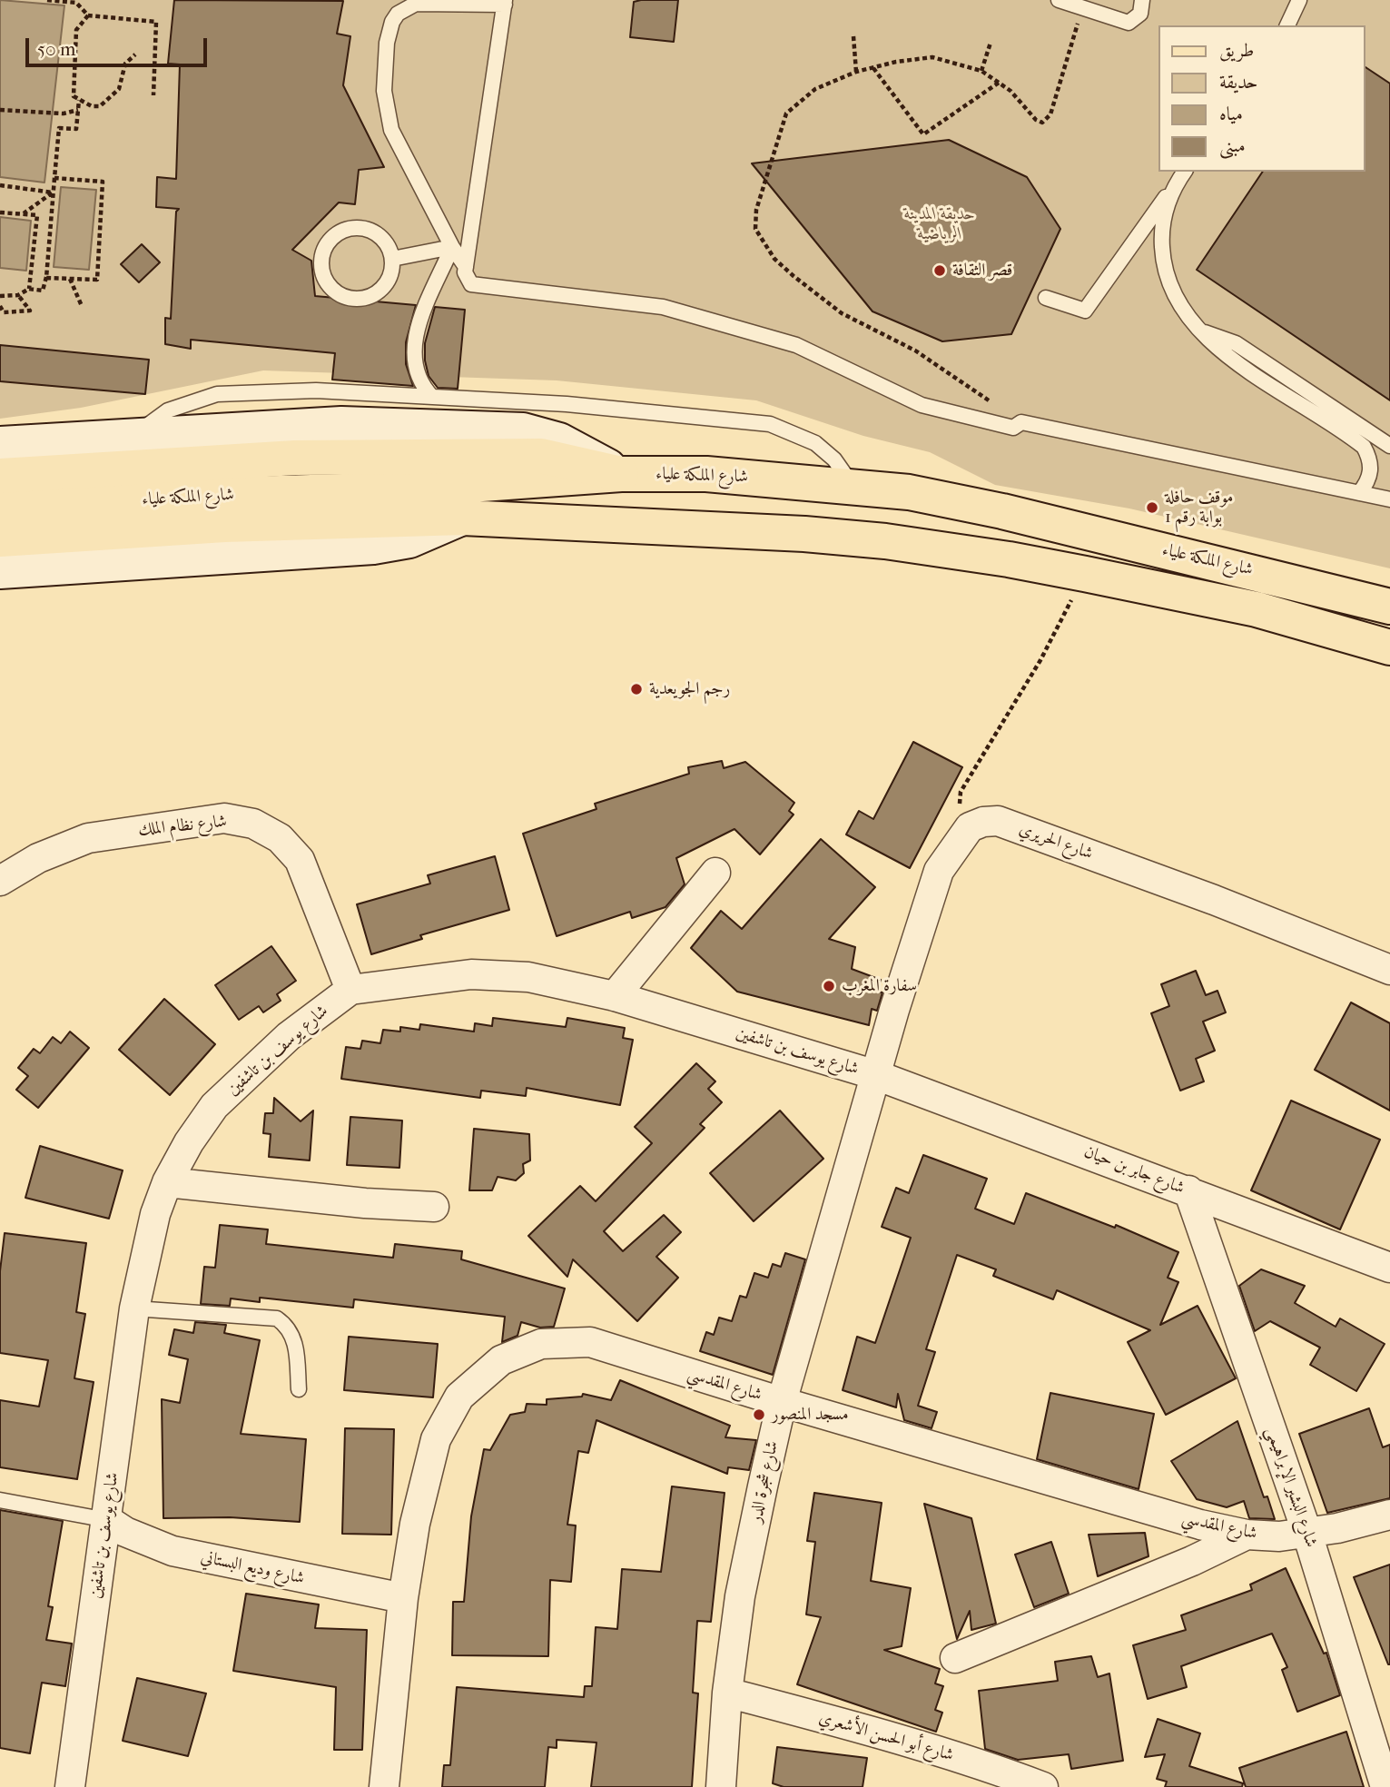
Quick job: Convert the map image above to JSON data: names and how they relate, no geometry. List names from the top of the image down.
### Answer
{
  "streets": {
    "main road": ["شارع الملكة علياء"],
    "street": [
      "شارع نظام الملك",
      "شارع الحريري",
      "شارع يوسف بن تاشفين",
      "شارع جابر بن حيان",
      "شارع المقدسي",
      "شارع شجرة الدر",
      "شارع البشير الإبراهيمي",
      "شارع وديع البستاني",
      "شارع أبو الحسن الأشعري"
    ]
  },
  "crossings": [
    ["شارع نظام الملك", "شارع يوسف بن تاشفين"],
    ["شارع الحريري", "شارع يوسف بن تاشفين"],
    ["شارع الحريري", "شارع جابر بن حيان"],
    ["شارع الحريري", "شارع شجرة الدر"],
    ["شارع يوسف بن تاشفين", "شارع جابر بن حيان"],
    ["شارع يوسف بن تاشفين", "شارع شجرة الدر"],
    ["شارع يوسف بن تاشفين", "شارع وديع البستاني"],
    ["شارع جابر بن حيان", "شارع شجرة الدر"],
    ["شارع جابر بن حيان", "شارع البشير الإبراهيمي"],
    ["شارع المقدسي", "شارع شجرة الدر"],
    ["شارع المقدسي", "شارع البشير الإبراهيمي"],
    ["شارع المقدسي", "شارع وديع البستاني"],
    ["شارع شجرة الدر", "شارع أبو الحسن الأشعري"]
  ],
  "parks": ["حديقة المدينة الرياضية"],
  "places": [
    "قصر الثقافة",
    "موقف حافلة بوابة رقم 1",
    "رجم الجويعدية",
    "سفارة المغرب",
    "مسجد المنصور"
  ],
  "legend": [
    "طريق",
    "حديقة",
    "مياه",
    "مبنى"
  ],
  "scale_bar": "50 m"
}
